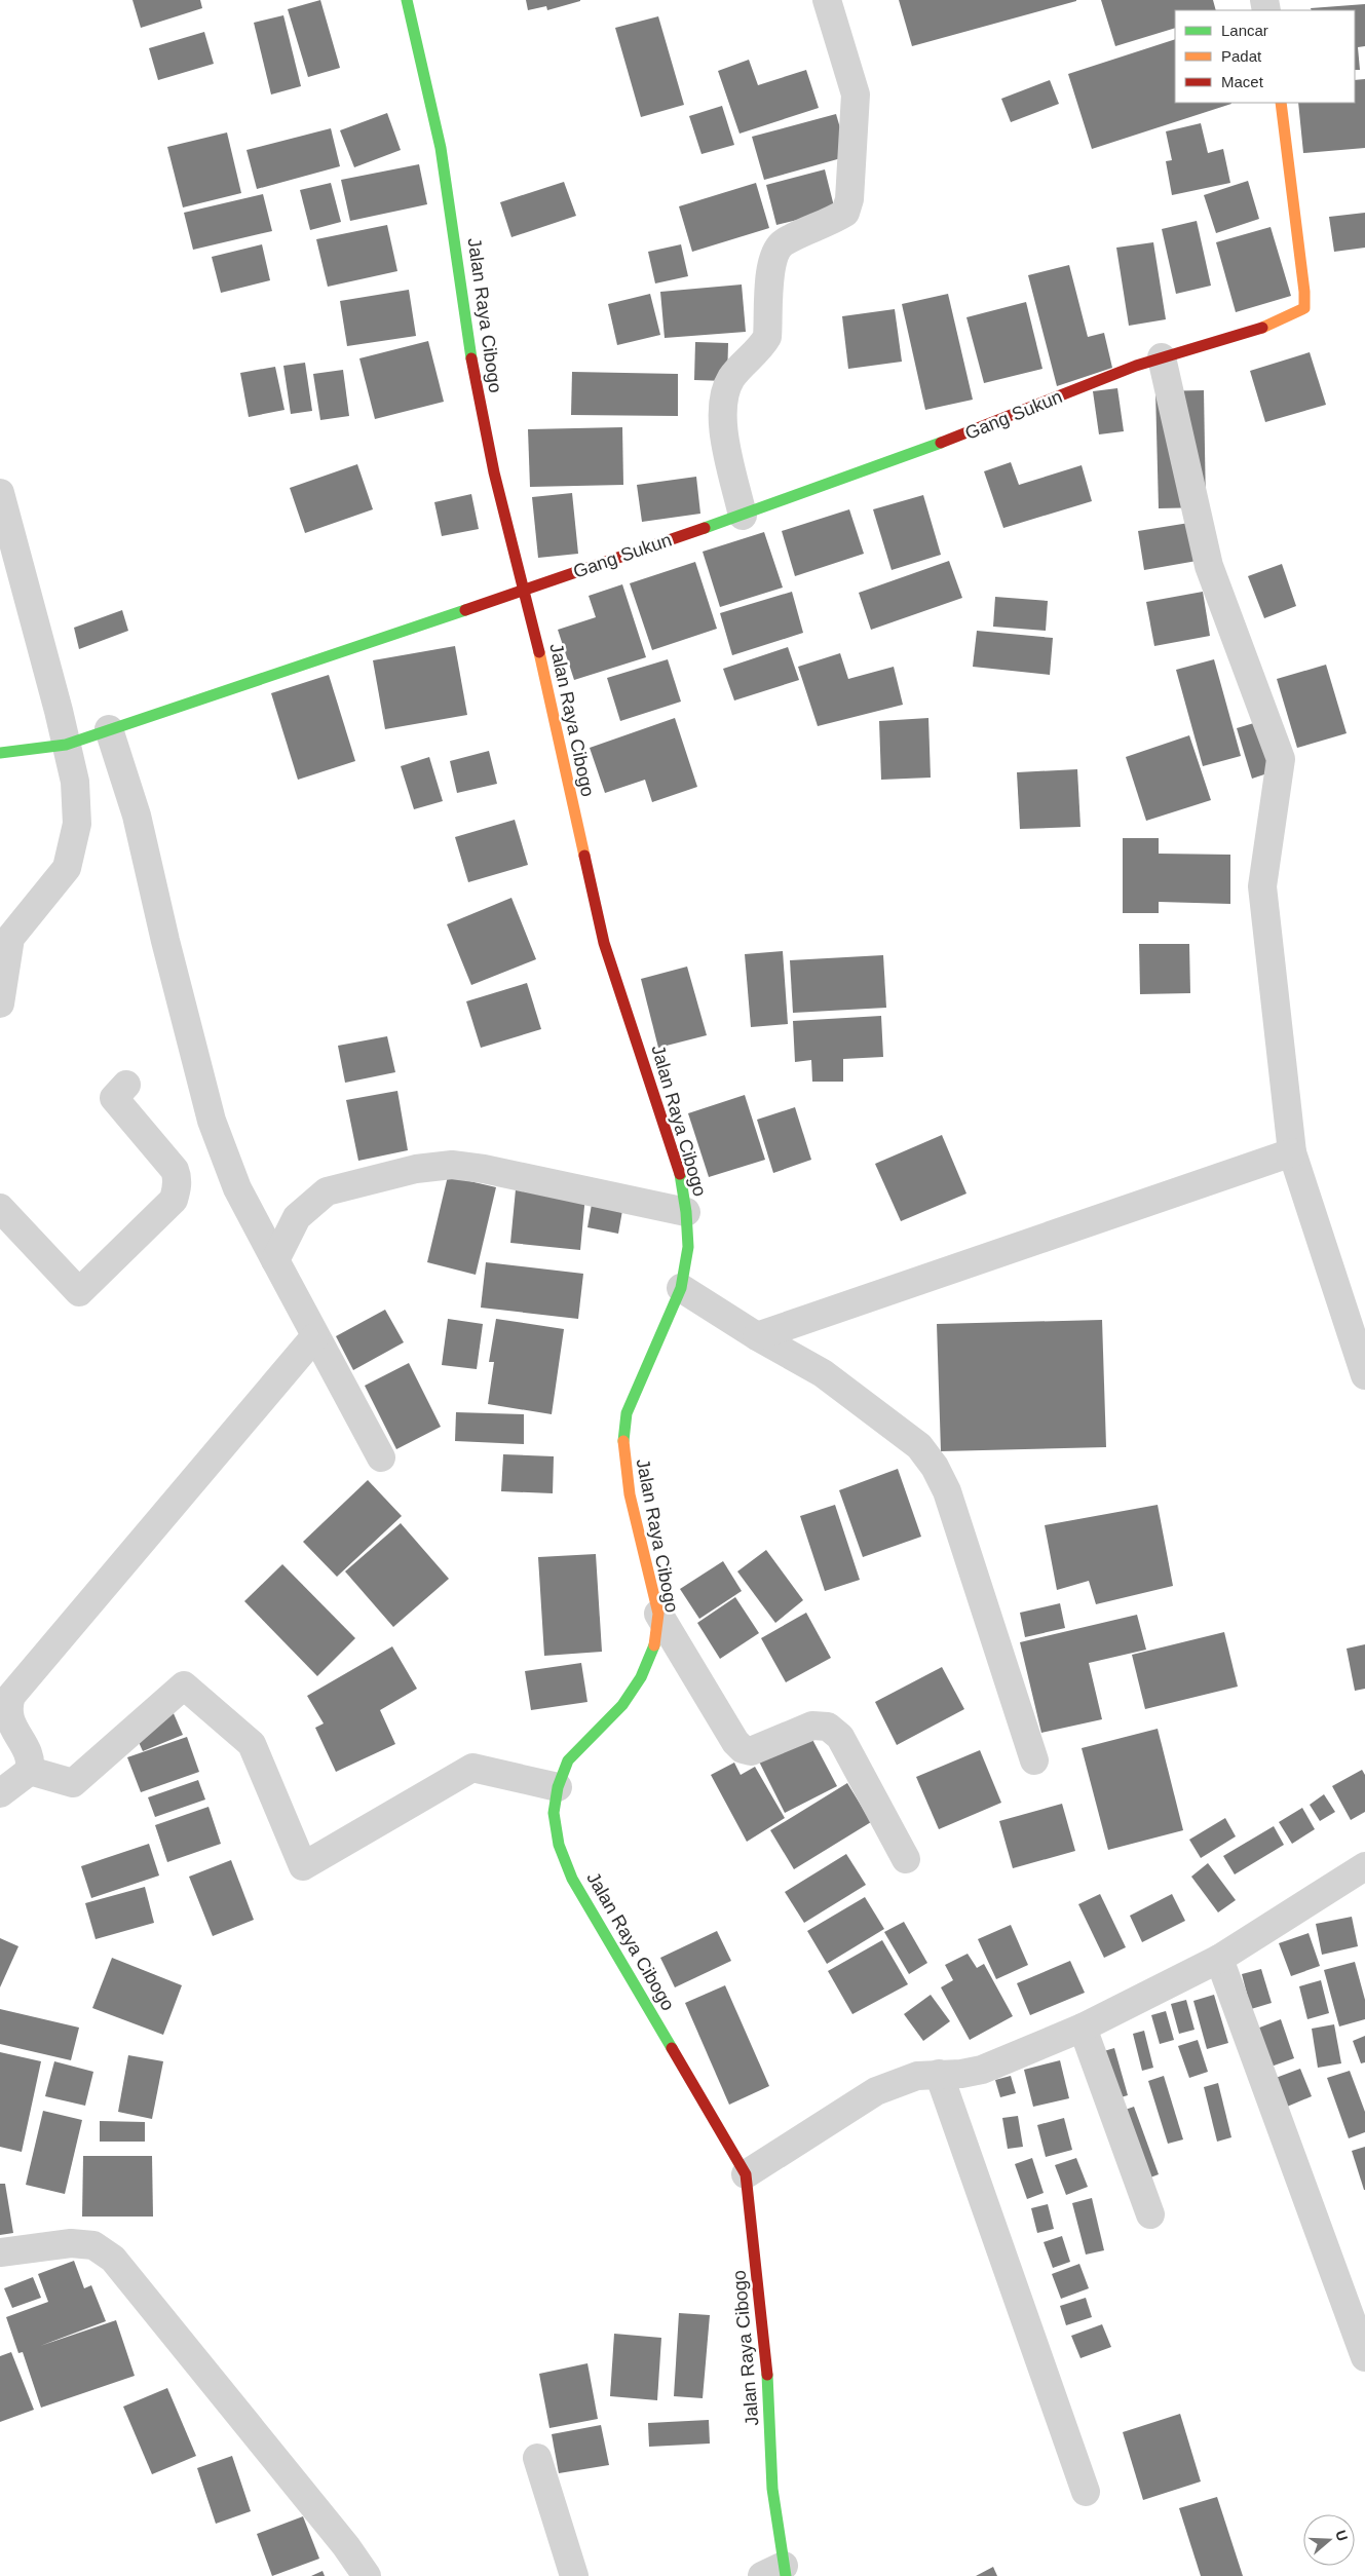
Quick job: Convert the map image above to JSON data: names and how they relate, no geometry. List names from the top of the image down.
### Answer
{
  "streets": {
    "street": ["Jalan Raya Cibogo", "Gang Sukun"]
  },
  "crossings": [
    ["Jalan Raya Cibogo", "Gang Sukun"]
  ],
  "legend": ["Lancar", "Padat", "Macet"],
  "north": "right"
}
